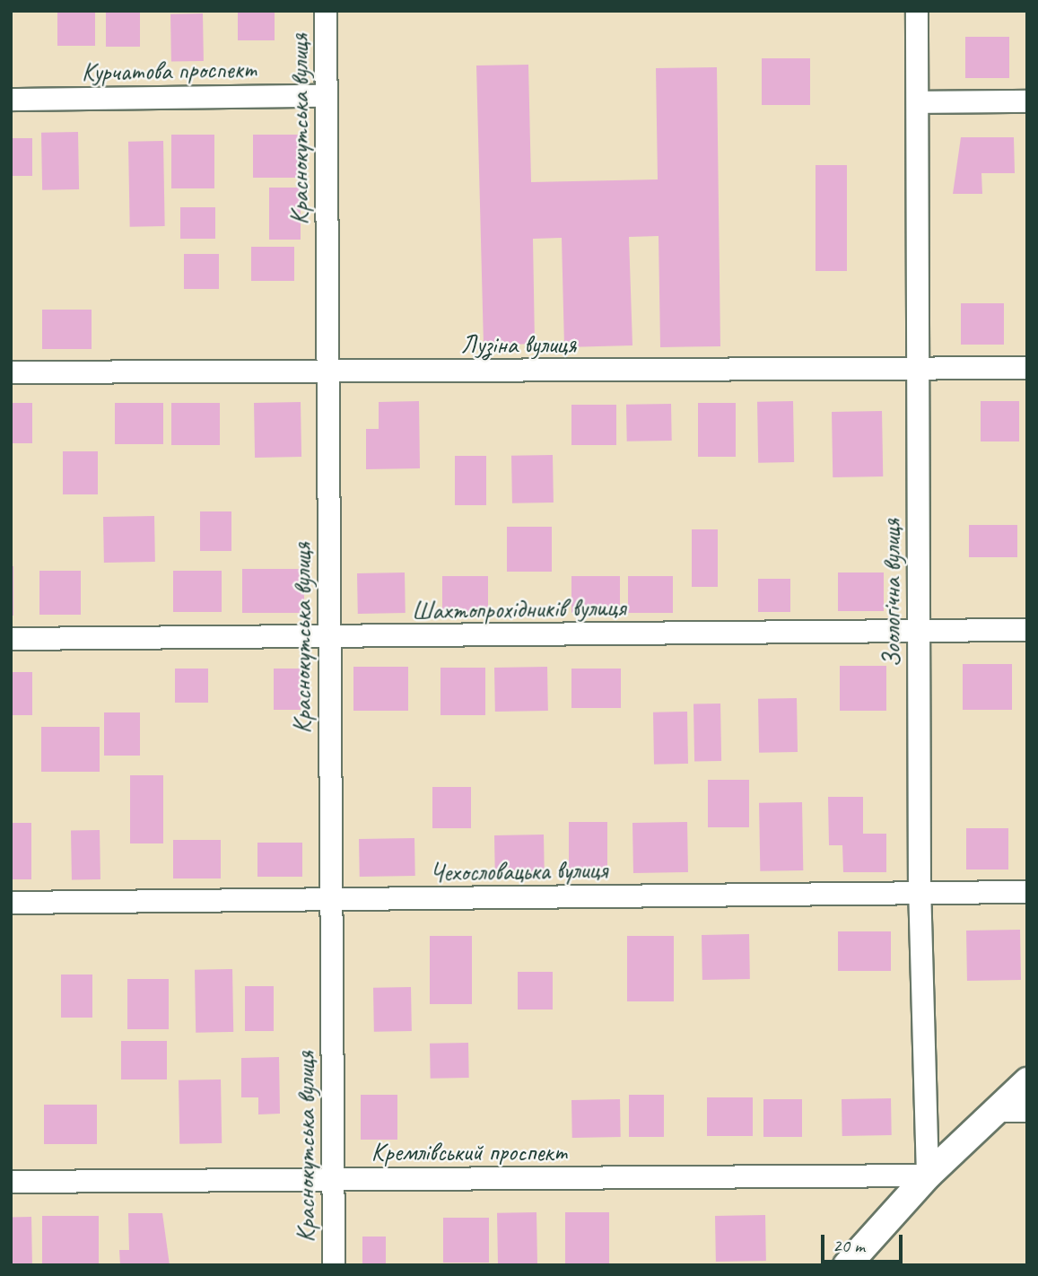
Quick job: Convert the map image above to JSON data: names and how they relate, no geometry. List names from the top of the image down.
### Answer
{
  "streets": {
    "street": [
      "Курчатова проспект",
      "Краснокутська вулиця",
      "Лузіна вулиця",
      "Зоологічна вулиця",
      "Шахтопрохідників вулиця",
      "Чехословацька вулиця",
      "Кремлівський проспект"
    ]
  },
  "crossings": [
    ["Курчатова проспект", "Краснокутська вулиця"],
    ["Краснокутська вулиця", "Лузіна вулиця"],
    ["Краснокутська вулиця", "Шахтопрохідників вулиця"],
    ["Краснокутська вулиця", "Чехословацька вулиця"],
    ["Краснокутська вулиця", "Кремлівський проспект"],
    ["Лузіна вулиця", "Зоологічна вулиця"],
    ["Зоологічна вулиця", "Шахтопрохідників вулиця"],
    ["Зоологічна вулиця", "Чехословацька вулиця"],
    ["Зоологічна вулиця", "Кремлівський проспект"]
  ],
  "scale_bar": "20 m"
}
